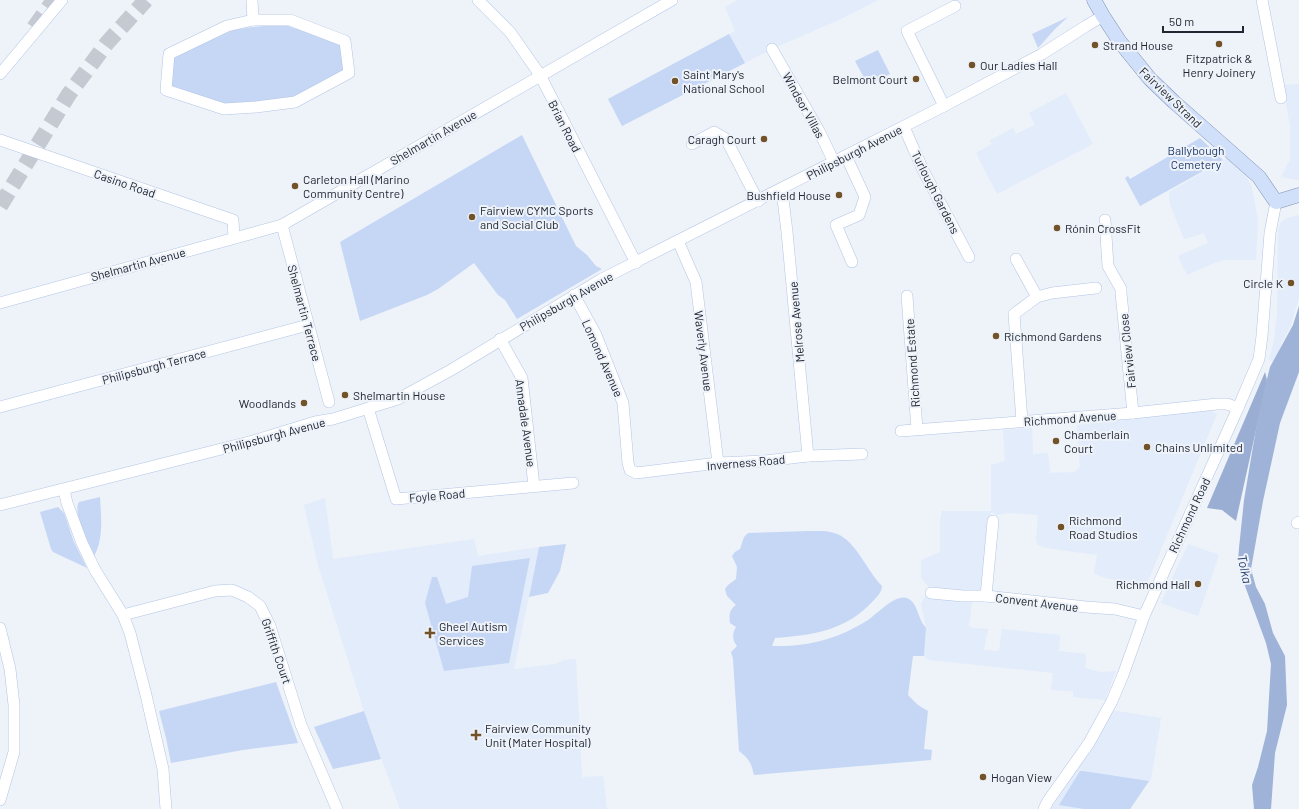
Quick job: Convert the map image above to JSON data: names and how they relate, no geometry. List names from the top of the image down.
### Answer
{
  "streets": {
    "main road": ["Fairview Strand"],
    "street": [
      "Windsor Villas",
      "Brian Road",
      "Shelmartin Avenue",
      "Philipsburgh Avenue",
      "Casino Road",
      "Turlough Gardens",
      "Shelmartin Terrace",
      "Melrose Avenue",
      "Waverly Avenue",
      "Fairview Close",
      "Lomond Avenue",
      "Richmond Estate",
      "Philipsburgh Terrace",
      "Richmond Avenue",
      "Annadale Avenue",
      "Inverness Road",
      "Foyle Road",
      "Richmond Road",
      "Convent Avenue",
      "Griffith Court"
    ]
  },
  "crossings": [
    ["Fairview Strand", "Philipsburgh Avenue"],
    ["Fairview Strand", "Richmond Road"],
    ["Windsor Villas", "Philipsburgh Avenue"],
    ["Brian Road", "Shelmartin Avenue"],
    ["Brian Road", "Philipsburgh Avenue"],
    ["Shelmartin Avenue", "Casino Road"],
    ["Shelmartin Avenue", "Shelmartin Terrace"],
    ["Philipsburgh Avenue", "Turlough Gardens"],
    ["Philipsburgh Avenue", "Melrose Avenue"],
    ["Philipsburgh Avenue", "Waverly Avenue"],
    ["Philipsburgh Avenue", "Lomond Avenue"],
    ["Philipsburgh Avenue", "Annadale Avenue"],
    ["Philipsburgh Avenue", "Foyle Road"],
    ["Shelmartin Terrace", "Philipsburgh Terrace"],
    ["Melrose Avenue", "Inverness Road"],
    ["Waverly Avenue", "Inverness Road"],
    ["Fairview Close", "Richmond Avenue"],
    ["Lomond Avenue", "Inverness Road"],
    ["Richmond Estate", "Richmond Avenue"],
    ["Richmond Avenue", "Richmond Road"],
    ["Annadale Avenue", "Foyle Road"],
    ["Richmond Road", "Convent Avenue"]
  ],
  "water": ["Tolka"],
  "parks": ["Ballybough Cemetery"],
  "places": {
    "other": [
      "Fitzpatrick & Henry Joinery",
      "Strand House",
      "Our Ladies Hall",
      "Belmont Court",
      "Saint Mary's National School",
      "Caragh Court",
      "Carleton Hall (Marino Community Centre)",
      "Bushfield House",
      "Fairview CYMC Sports and Social Club",
      "Rónin CrossFit",
      "Circle K",
      "Richmond Gardens",
      "Shelmartin House",
      "Woodlands",
      "Chamberlain Court",
      "Chains Unlimited",
      "Richmond Road Studios",
      "Richmond Hall",
      "Hogan View"
    ],
    "health": ["Gheel Autism Services", "Fairview Community Unit (Mater Hospital)"]
  },
  "scale_bar": "50 m"
}
